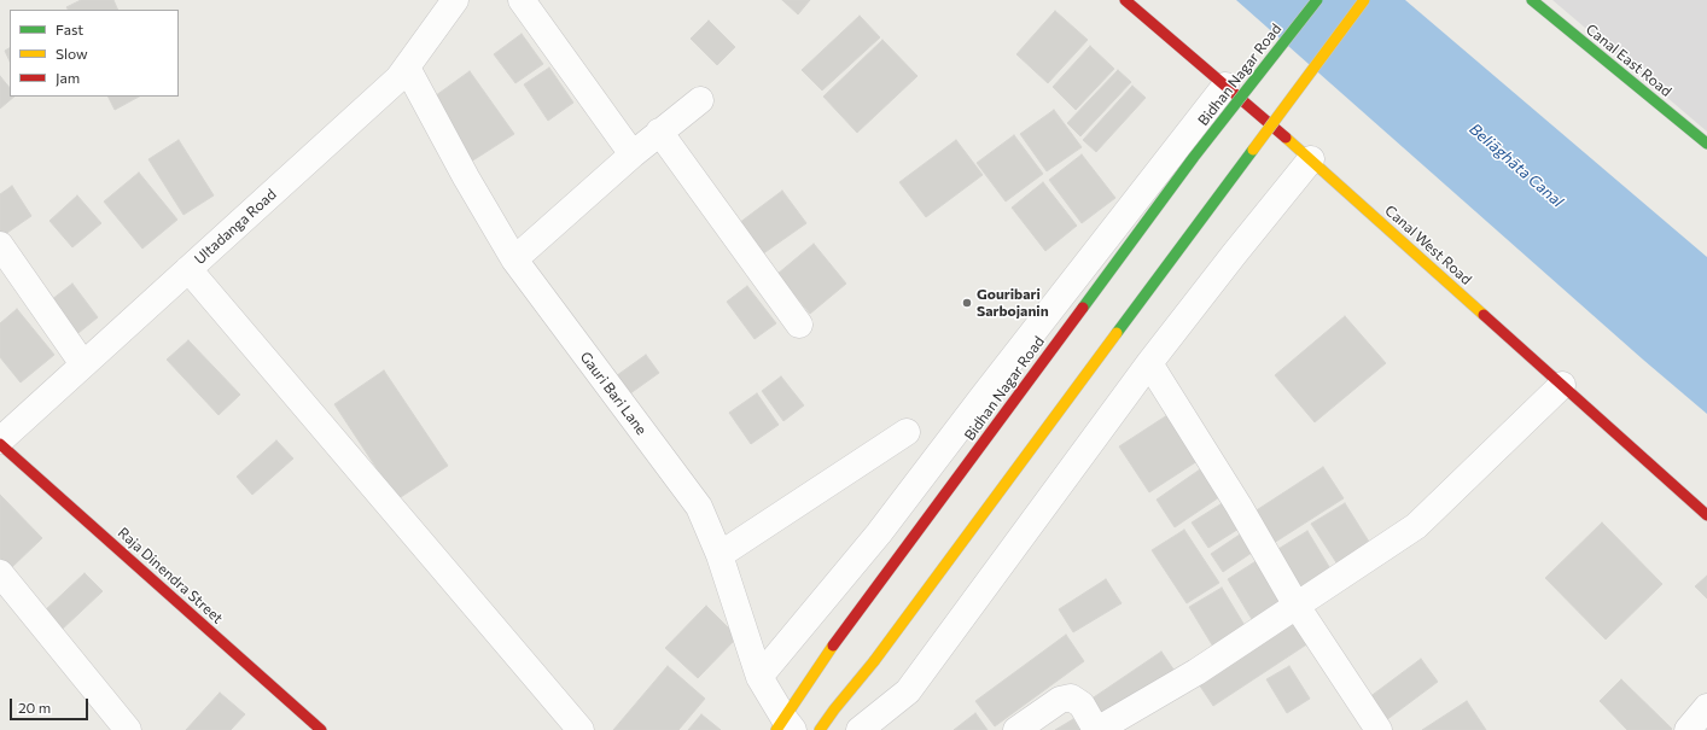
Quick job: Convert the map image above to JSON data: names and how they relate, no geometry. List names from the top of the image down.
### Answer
{
  "streets": {
    "main road": [
      "Canal East Road",
      "Bidhan Nagar Road",
      "Canal West Road",
      "Raja Dinendra Street"
    ],
    "street": ["Ultadanga Road", "Gauri Bari Lane"]
  },
  "crossings": [
    ["Bidhan Nagar Road", "Gauri Bari Lane"],
    ["Ultadanga Road", "Gauri Bari Lane"],
    ["Ultadanga Road", "Raja Dinendra Street"]
  ],
  "water": ["Beliāghāta Canal"],
  "places": ["Gouribari Sarbojanin"],
  "legend": ["Fast", "Slow", "Jam"],
  "scale_bar": "20 m"
}
